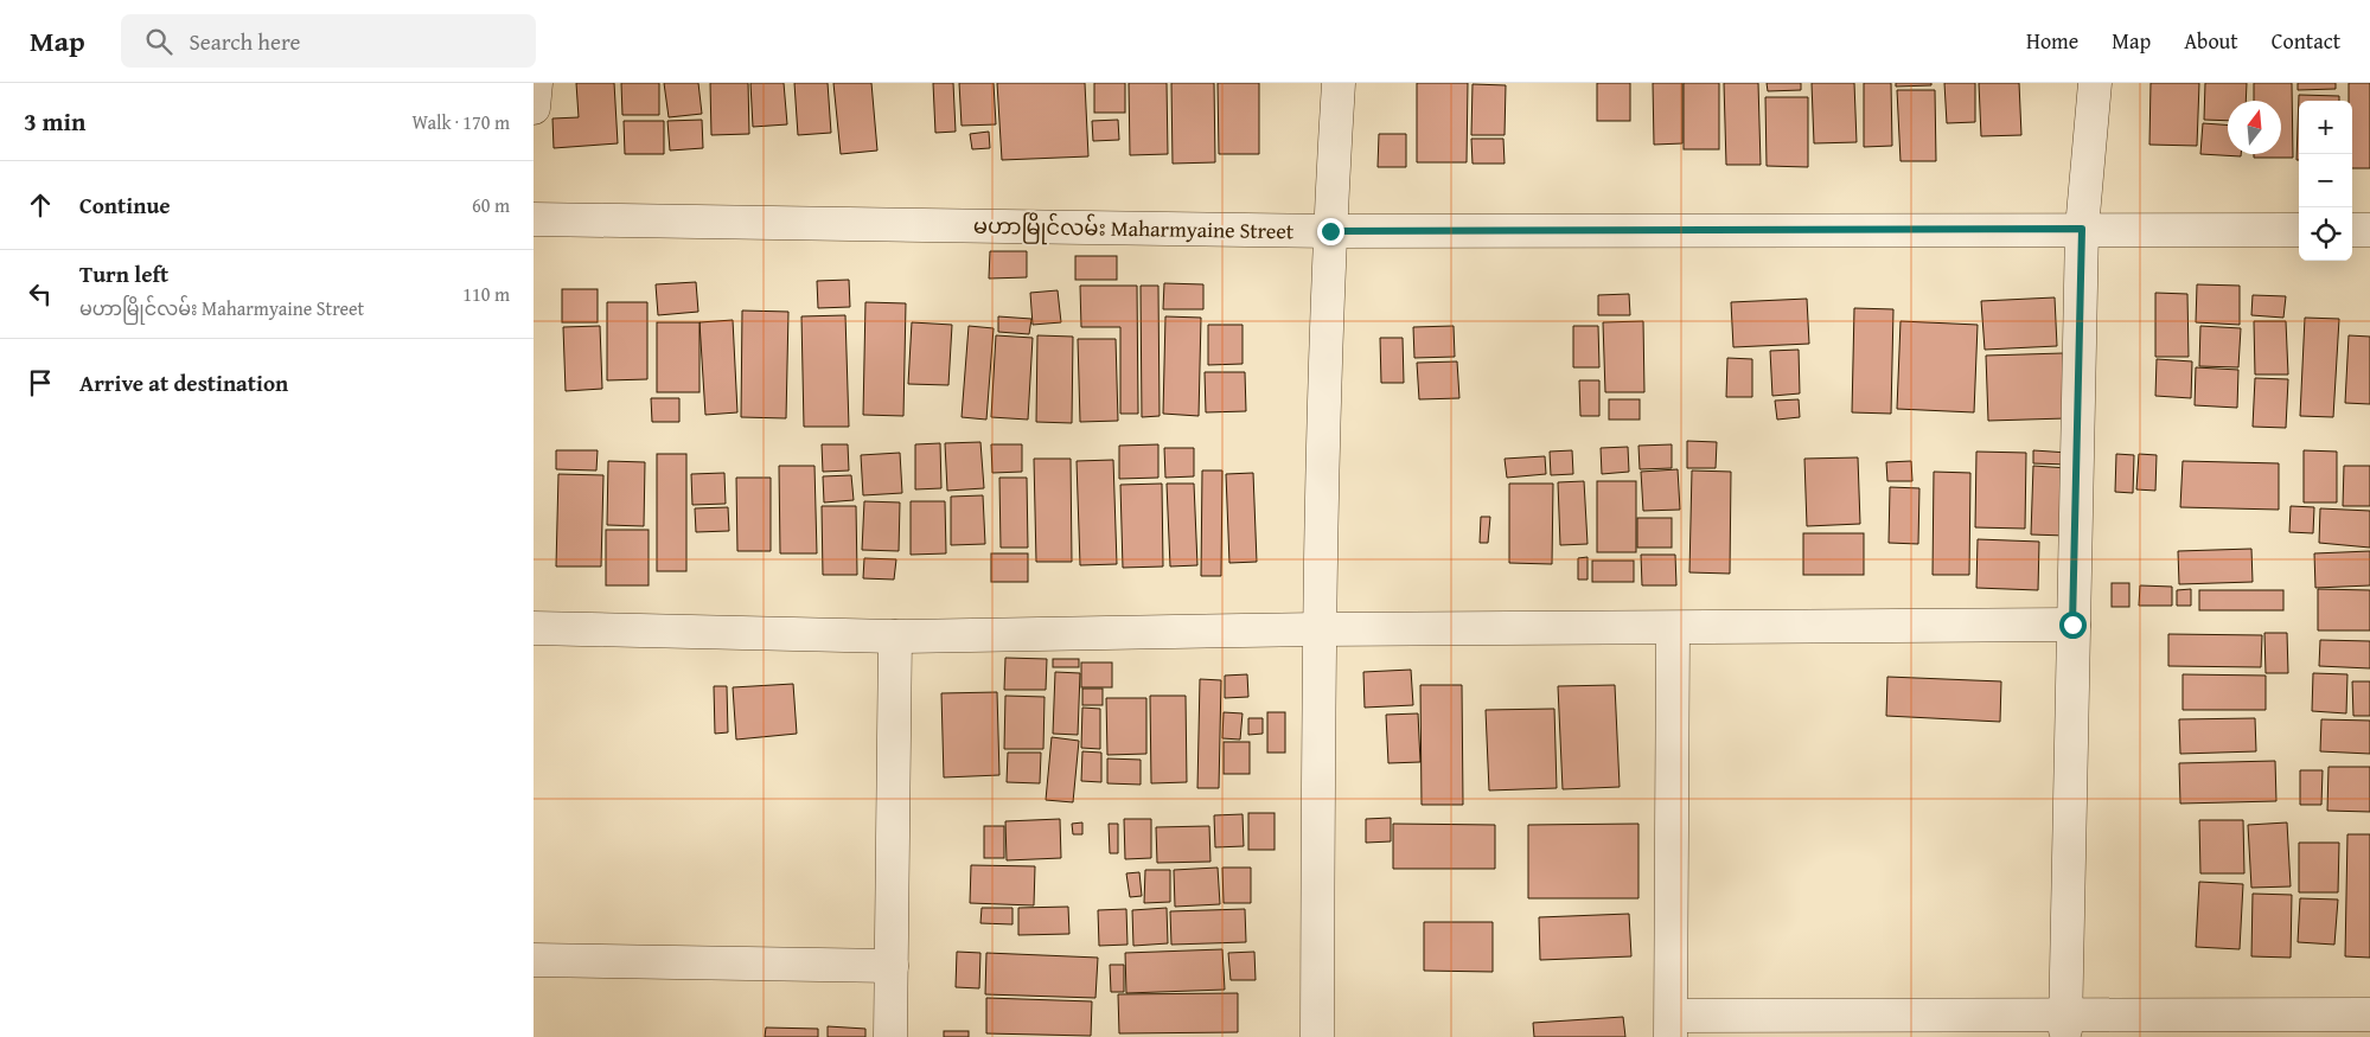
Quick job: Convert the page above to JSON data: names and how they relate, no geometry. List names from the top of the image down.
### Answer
{
  "streets": {
    "street": ["မဟာမြိုင်လမ်း Maharmyaine Street"]
  },
  "north": "top",
  "page": {
    "header": "Map",
    "search": "Search here",
    "nav": [
      "Home",
      "Map",
      "About",
      "Contact"
    ],
    "heading": ["3 min", "Walk · 170 m"],
    "map_buttons": ["+", "−"],
    "list": [
      ["Continue", "60 m"],
      ["Turn left", "မဟာမြိုင်လမ်း Maharmyaine Street", "110 m"],
      "Arrive at destination"
    ]
  }
}
